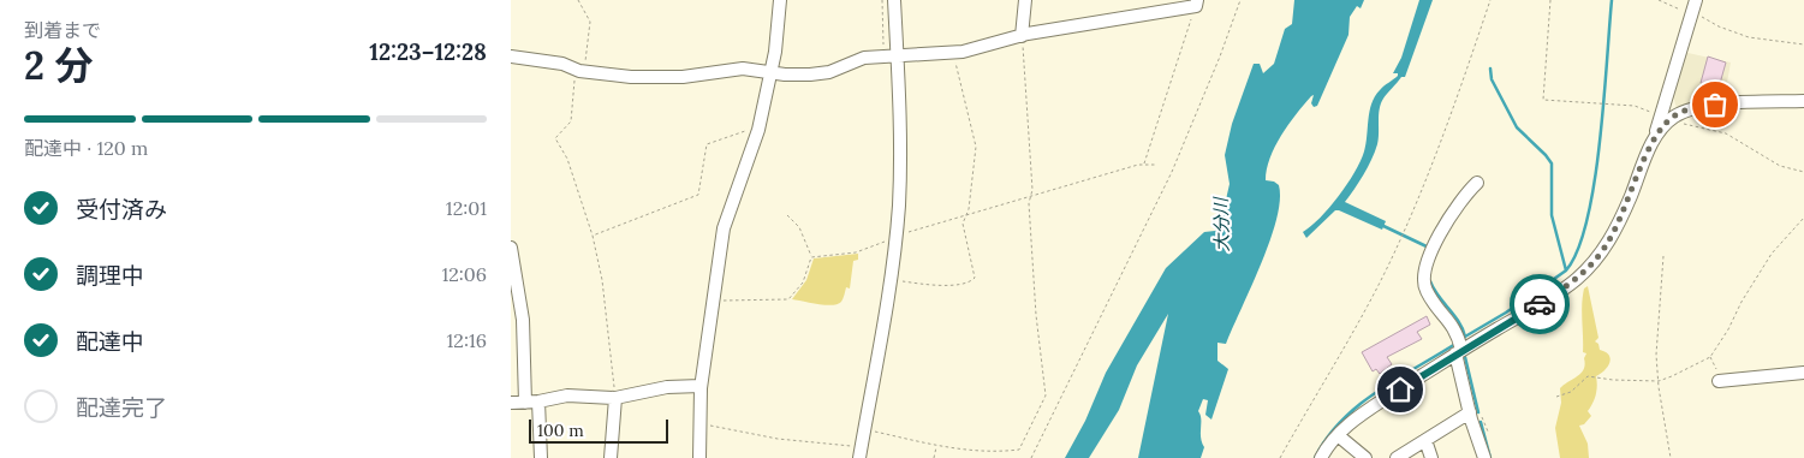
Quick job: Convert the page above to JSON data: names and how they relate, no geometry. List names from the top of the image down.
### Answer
{
  "water": ["大分川"],
  "scale_bar": "100 m",
  "page": {
    "heading": ["2 分", "到着まで", "12:23–12:28"],
    "bar": "配達中 · 120 m",
    "list": [
      ["受付済み", "12:01"],
      ["調理中", "12:06"],
      ["配達中", "12:16"],
      "配達完了"
    ],
    "scale": "100 m"
  }
}
